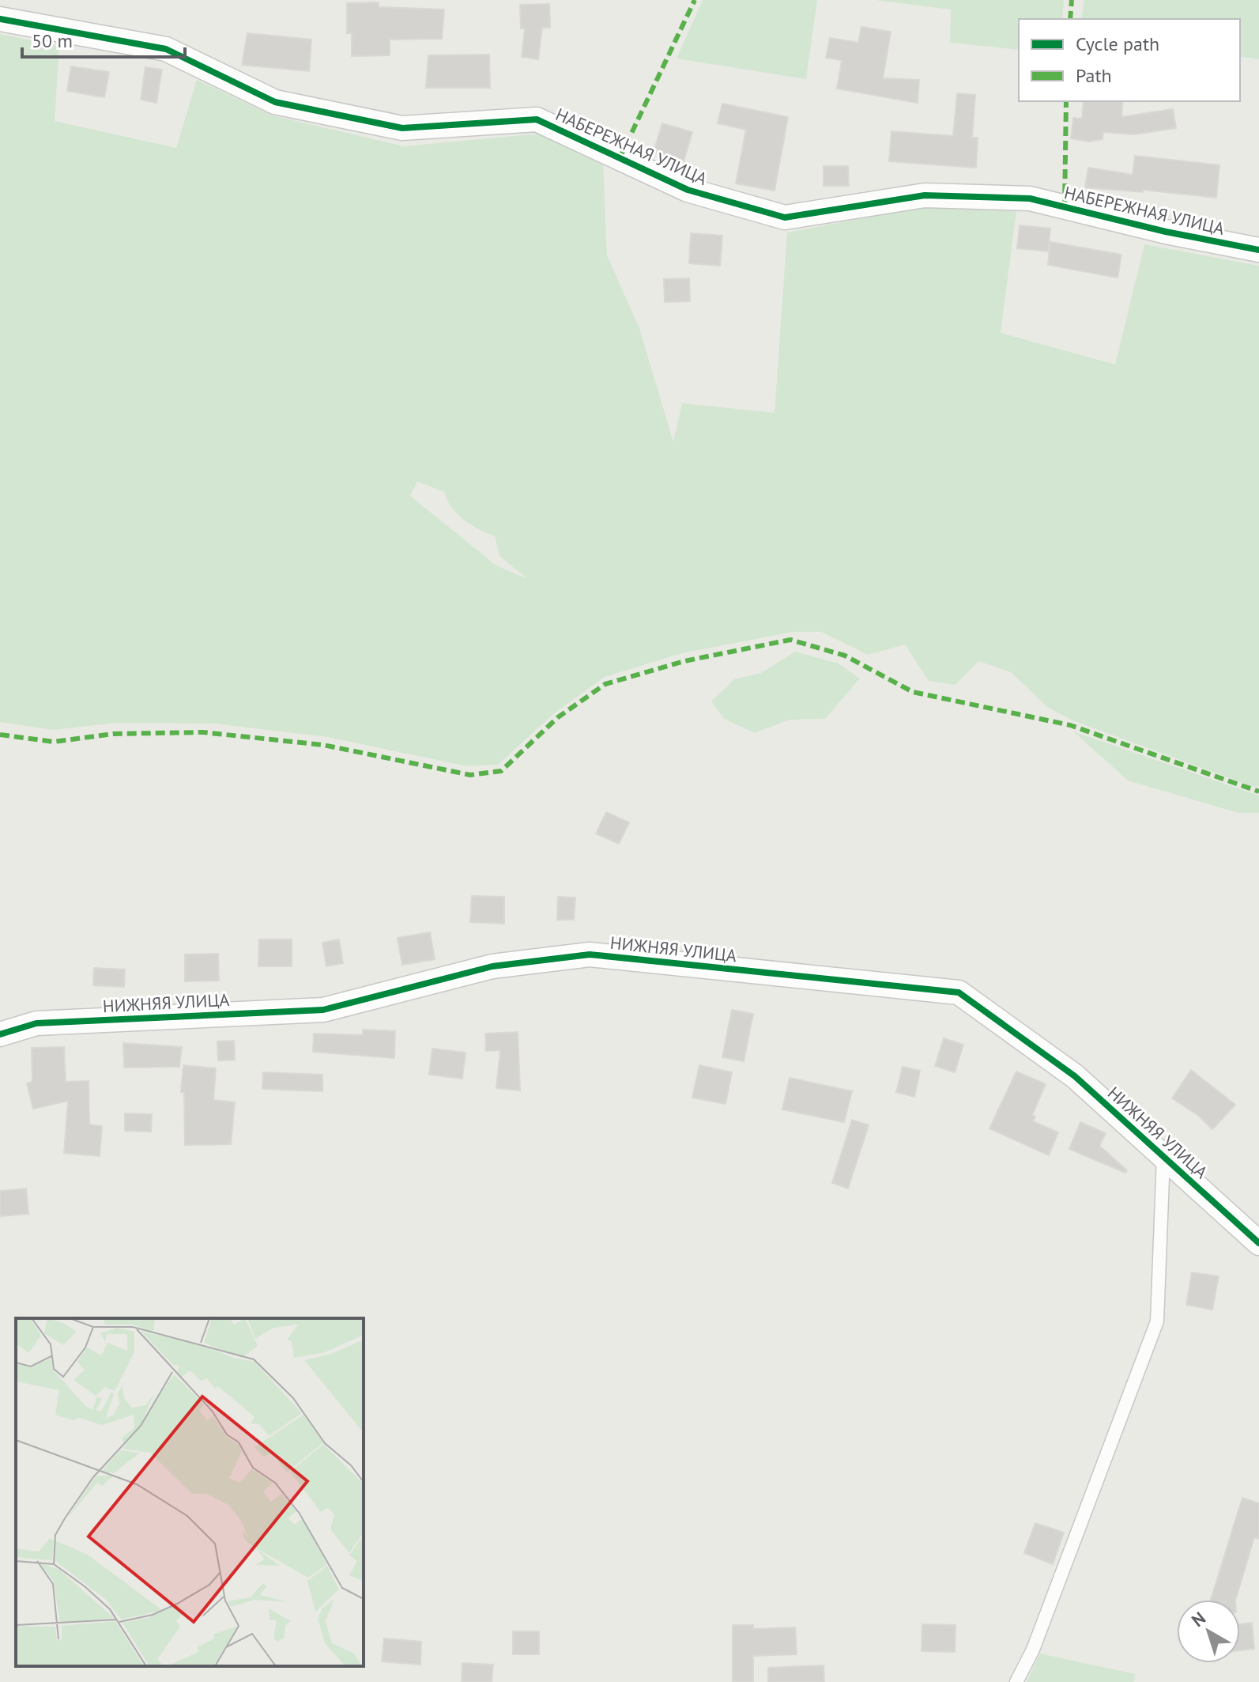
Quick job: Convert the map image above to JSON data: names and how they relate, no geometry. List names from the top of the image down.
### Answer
{
  "streets": {
    "street": ["НАБЕРЕЖНАЯ УЛИЦА", "НИЖНЯЯ УЛИЦА"]
  },
  "legend": ["Cycle path", "Path"],
  "scale_bar": "50 m",
  "north": "top left"
}
